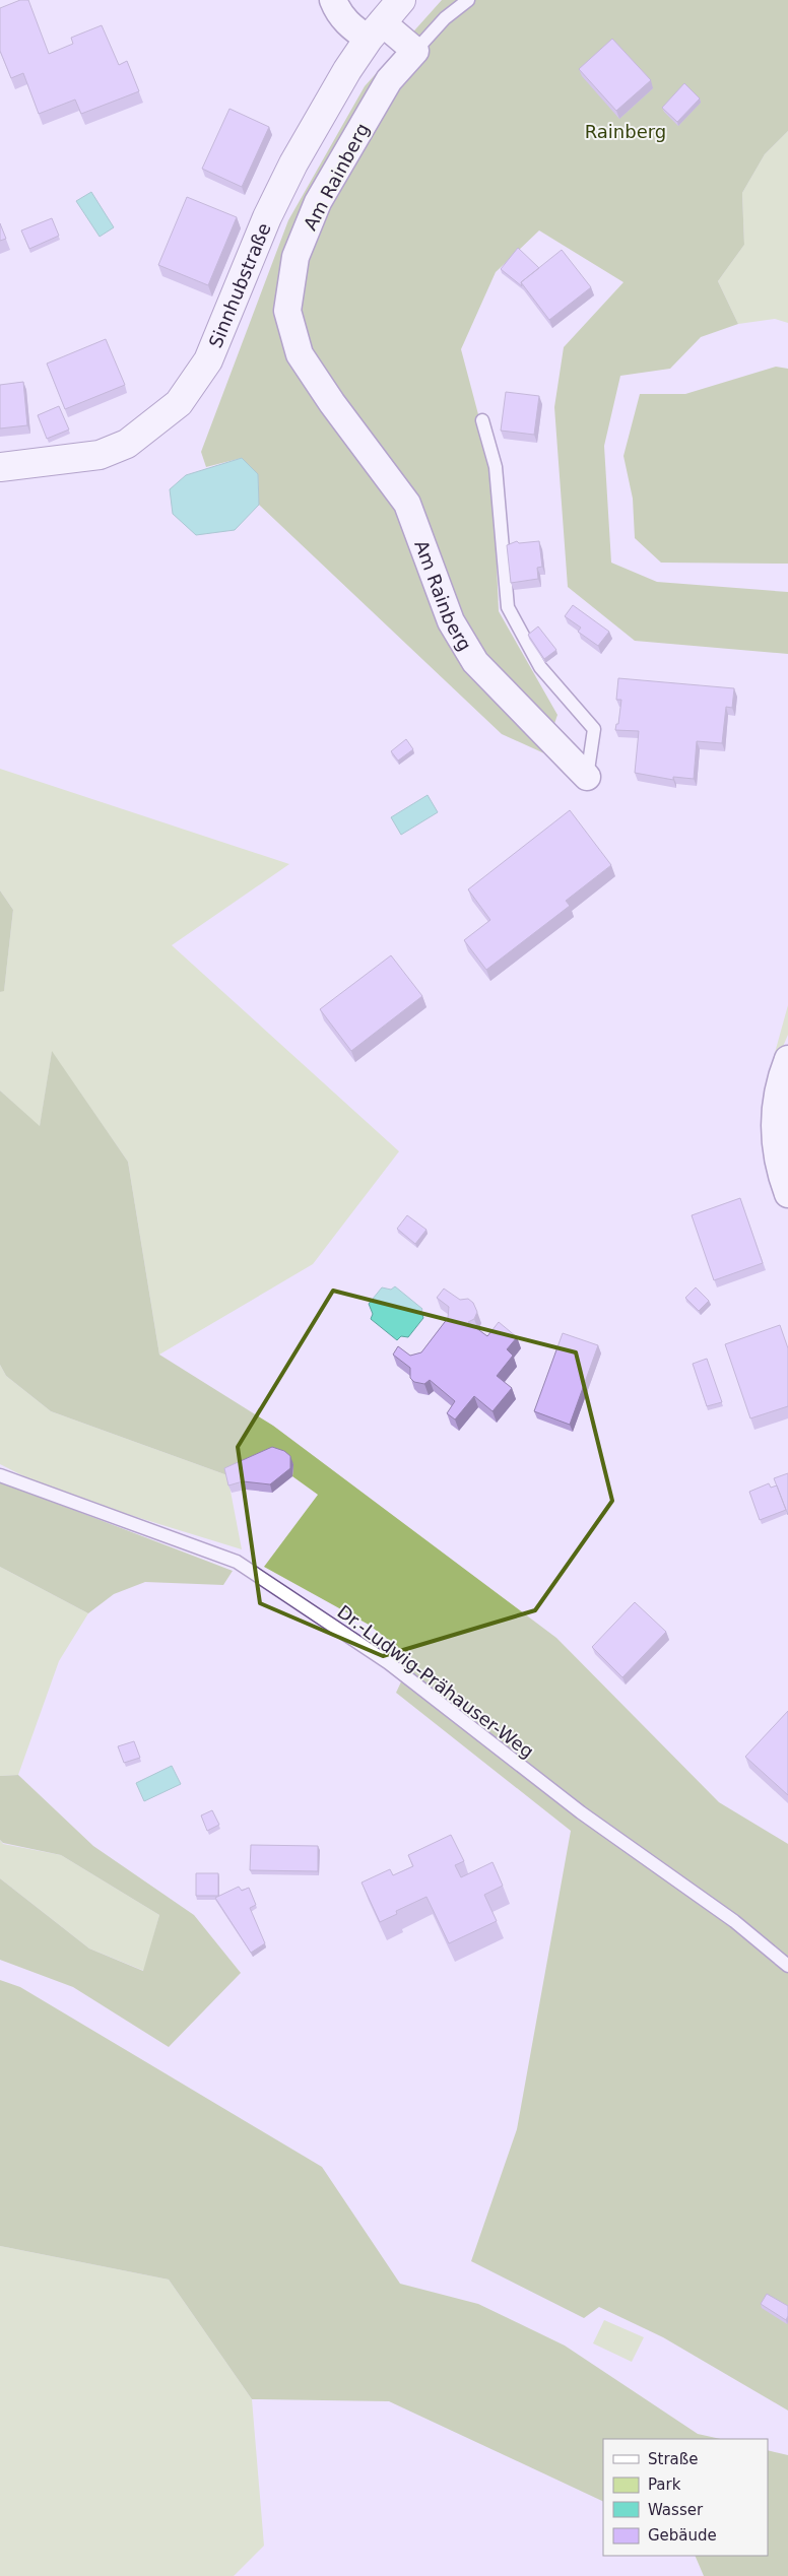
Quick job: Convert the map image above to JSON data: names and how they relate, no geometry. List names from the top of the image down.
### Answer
{
  "streets": {
    "street": ["Am Rainberg", "Sinnhubstraße"],
    "lane": ["Dr.-Ludwig-Prähauser-Weg"]
  },
  "parks": ["Rainberg"],
  "legend": [
    "Straße",
    "Park",
    "Wasser",
    "Gebäude"
  ]
}
